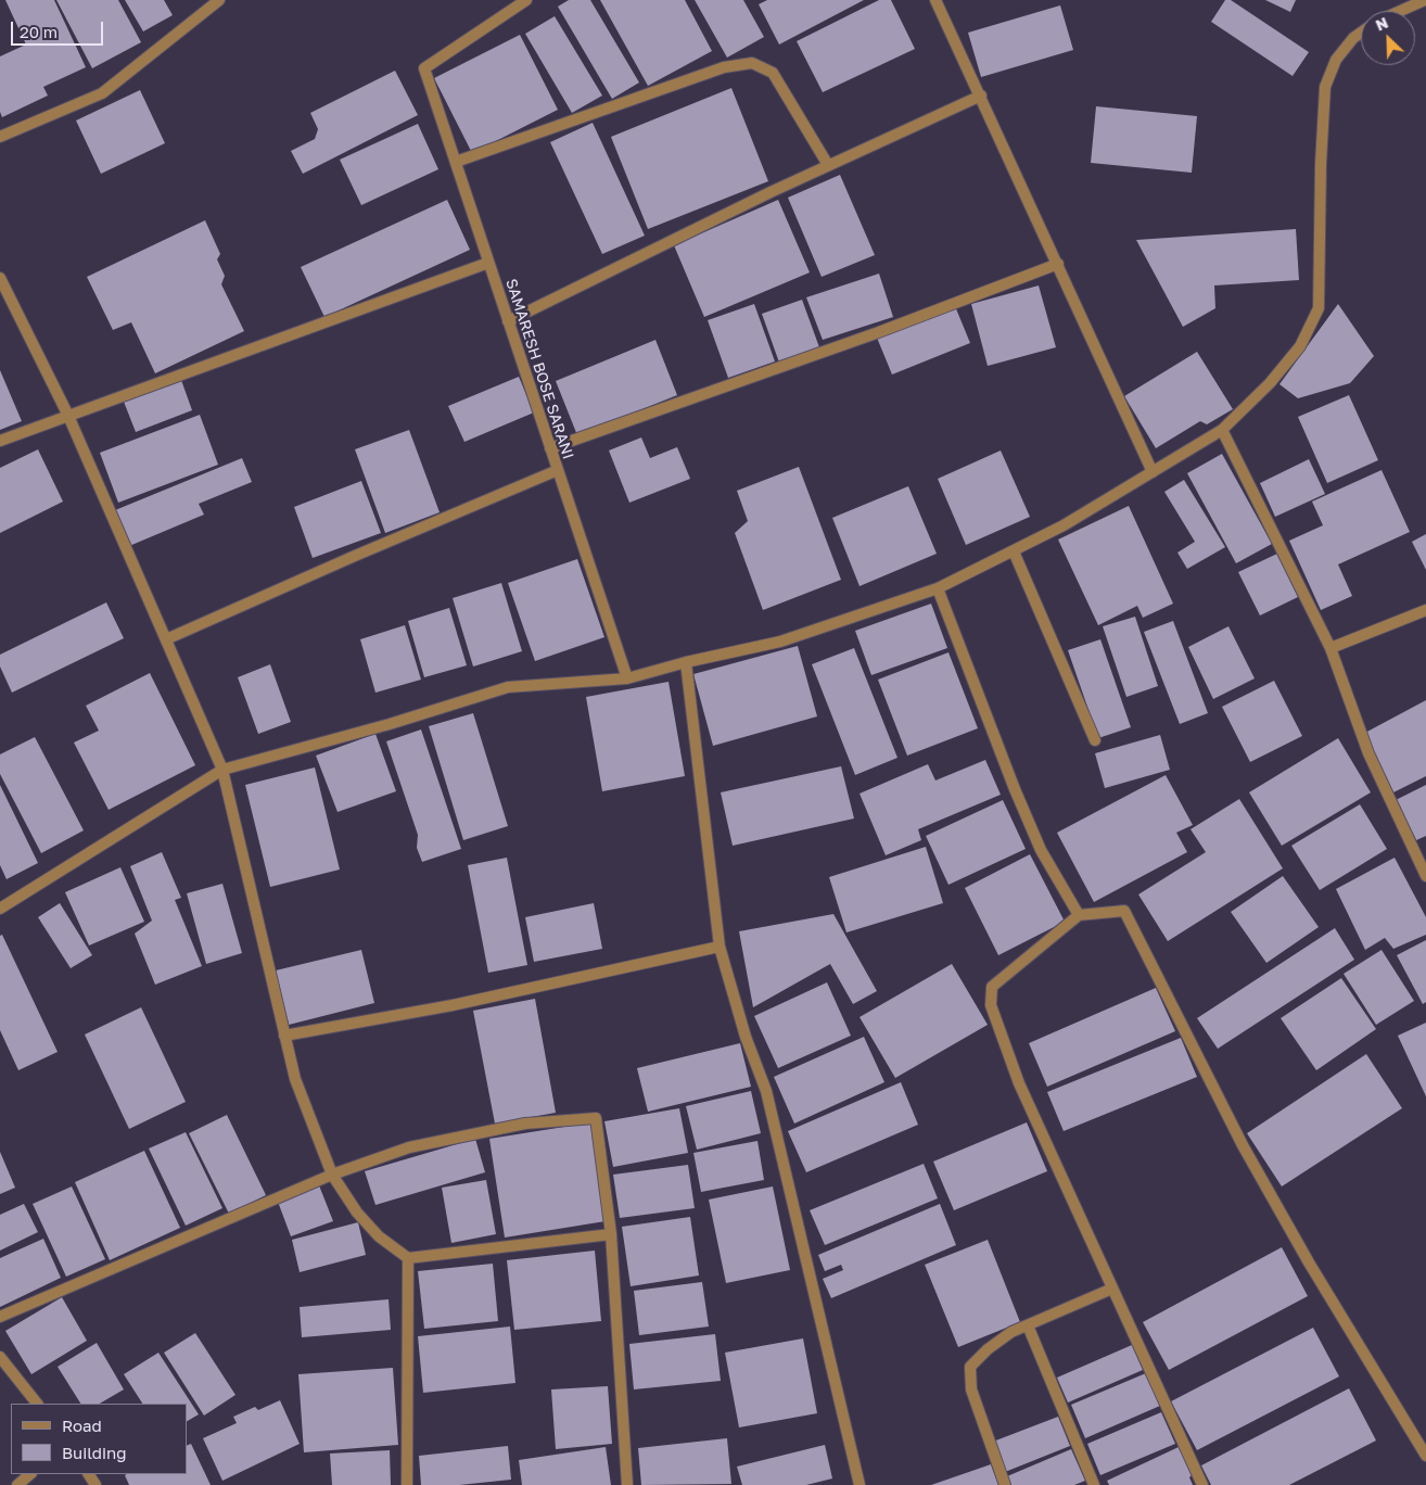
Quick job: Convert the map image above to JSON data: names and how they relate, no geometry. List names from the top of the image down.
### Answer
{
  "streets": {
    "street": ["SAMARESH BOSE SARANI"]
  },
  "legend": ["Road", "Building"],
  "scale_bar": "20 m",
  "north": "top left"
}
